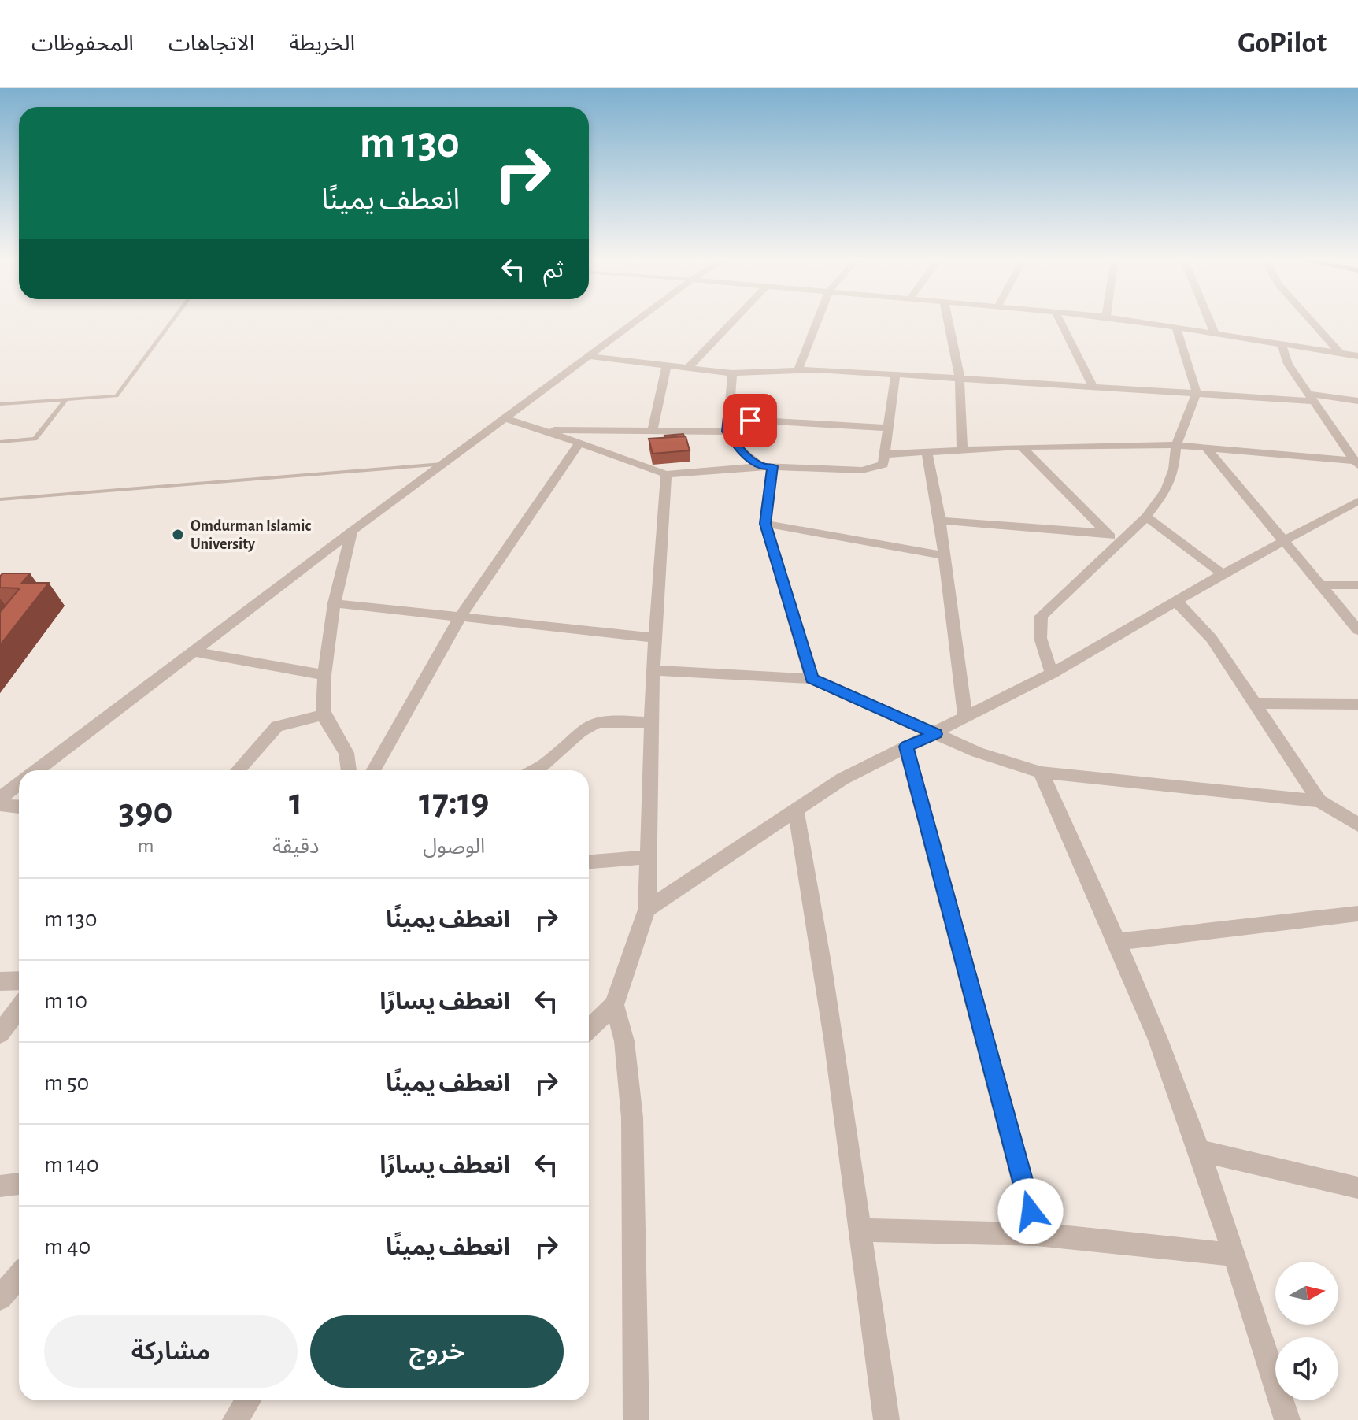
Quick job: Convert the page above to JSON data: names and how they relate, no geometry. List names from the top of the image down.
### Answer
{
  "places": ["Omdurman Islamic University"],
  "north": "right",
  "page": {
    "header": "GoPilot",
    "nav": ["الخريطة", "الاتجاهات", "المحفوظات"],
    "turn": ["130 m", "انعطف يمينًا"],
    "then": "ثم",
    "eta": [
      "17:19",
      "الوصول",
      "1",
      "دقيقة",
      "390",
      "m"
    ],
    "list": [
      {
        "name": "انعطف يمينًا",
        "value": "130 m"
      },
      {
        "name": "انعطف يسارًا",
        "value": "10 m"
      },
      {
        "name": "انعطف يمينًا",
        "value": "50 m"
      },
      {
        "name": "انعطف يسارًا",
        "value": "140 m"
      },
      {
        "name": "انعطف يمينًا",
        "value": "40 m"
      }
    ],
    "buttons": ["خروج", "مشاركة"]
  }
}
